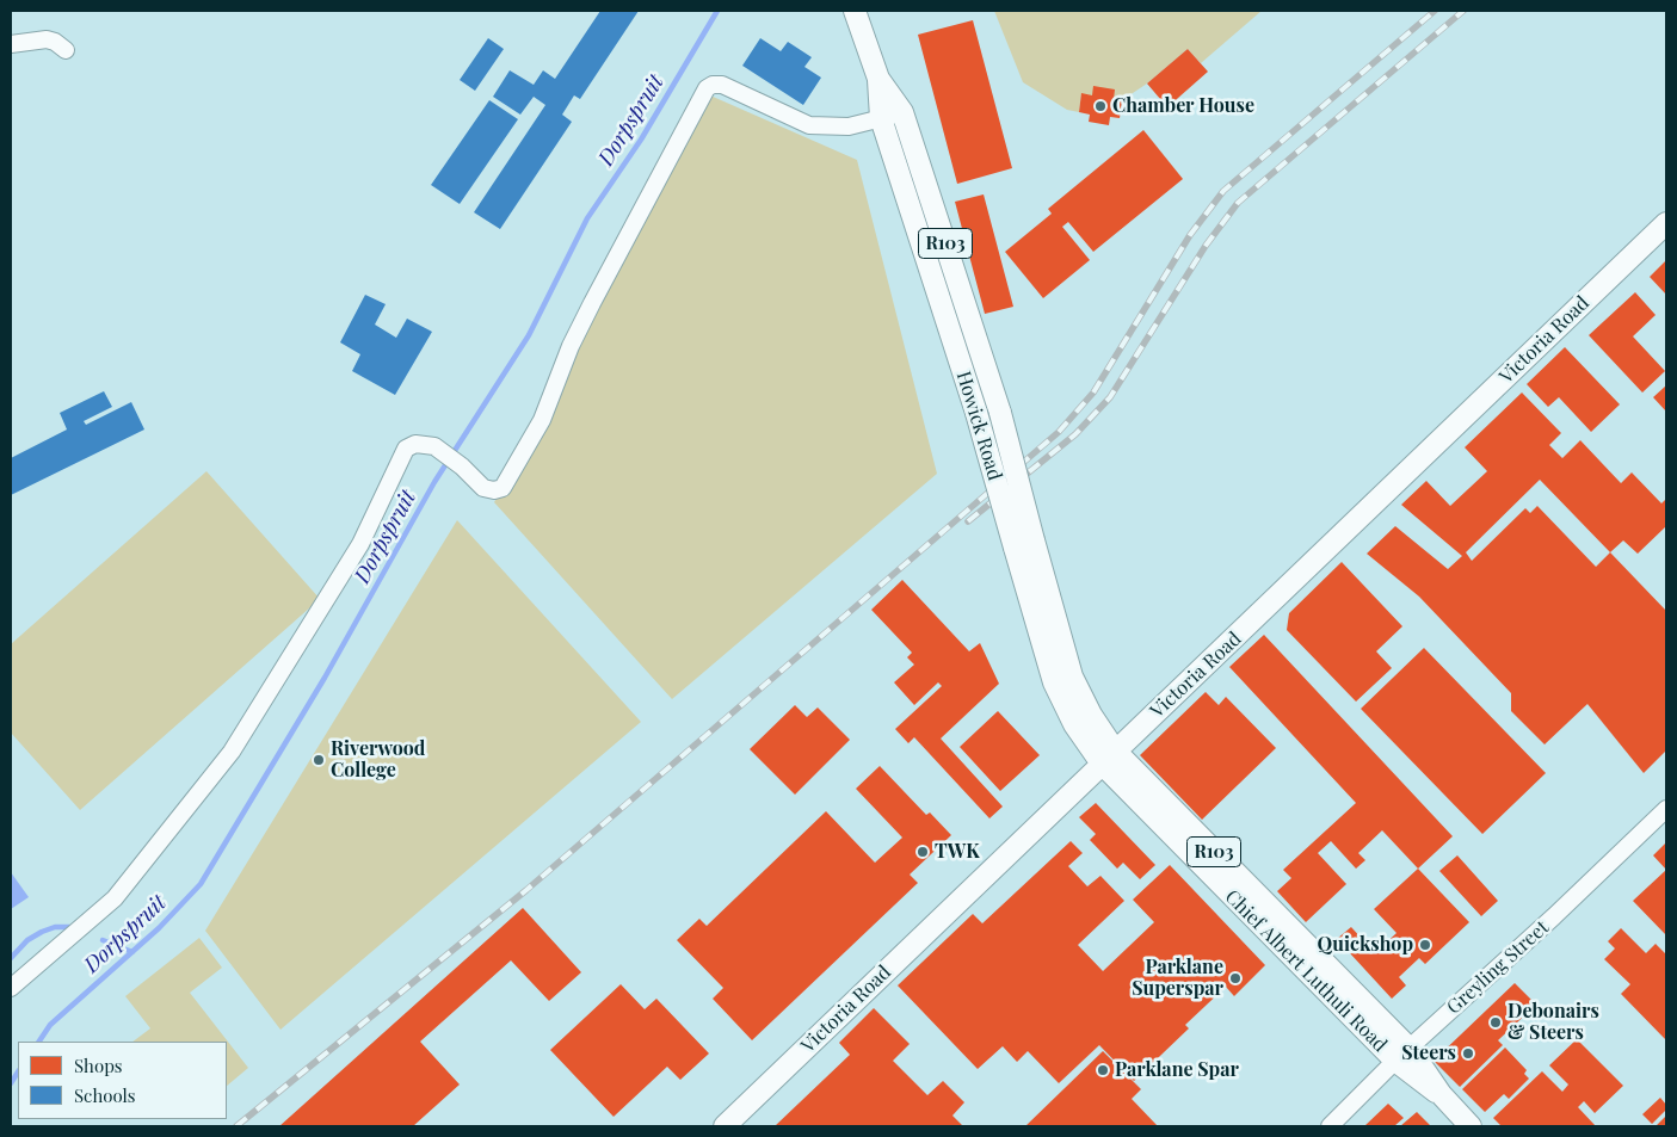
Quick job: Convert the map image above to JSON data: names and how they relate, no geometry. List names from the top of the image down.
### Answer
{
  "streets": {
    "main road": [
      "R103",
      "Victoria Road",
      "Howick Road",
      "Chief Albert Luthuli Road"
    ],
    "street": ["Greyling Street"]
  },
  "crossings": [
    ["Victoria Road", "Howick Road"],
    ["Victoria Road", "Chief Albert Luthuli Road"],
    ["Howick Road", "Chief Albert Luthuli Road"],
    ["Greyling Street", "Chief Albert Luthuli Road"]
  ],
  "water": ["Dorpspruit"],
  "places": [
    "Chamber House",
    "Riverwood College",
    "TWK",
    "Quickshop",
    "Parklane Superspar",
    "Debonairs & Steers",
    "Steers",
    "Parklane Spar"
  ],
  "legend": ["Shops", "Schools"]
}
